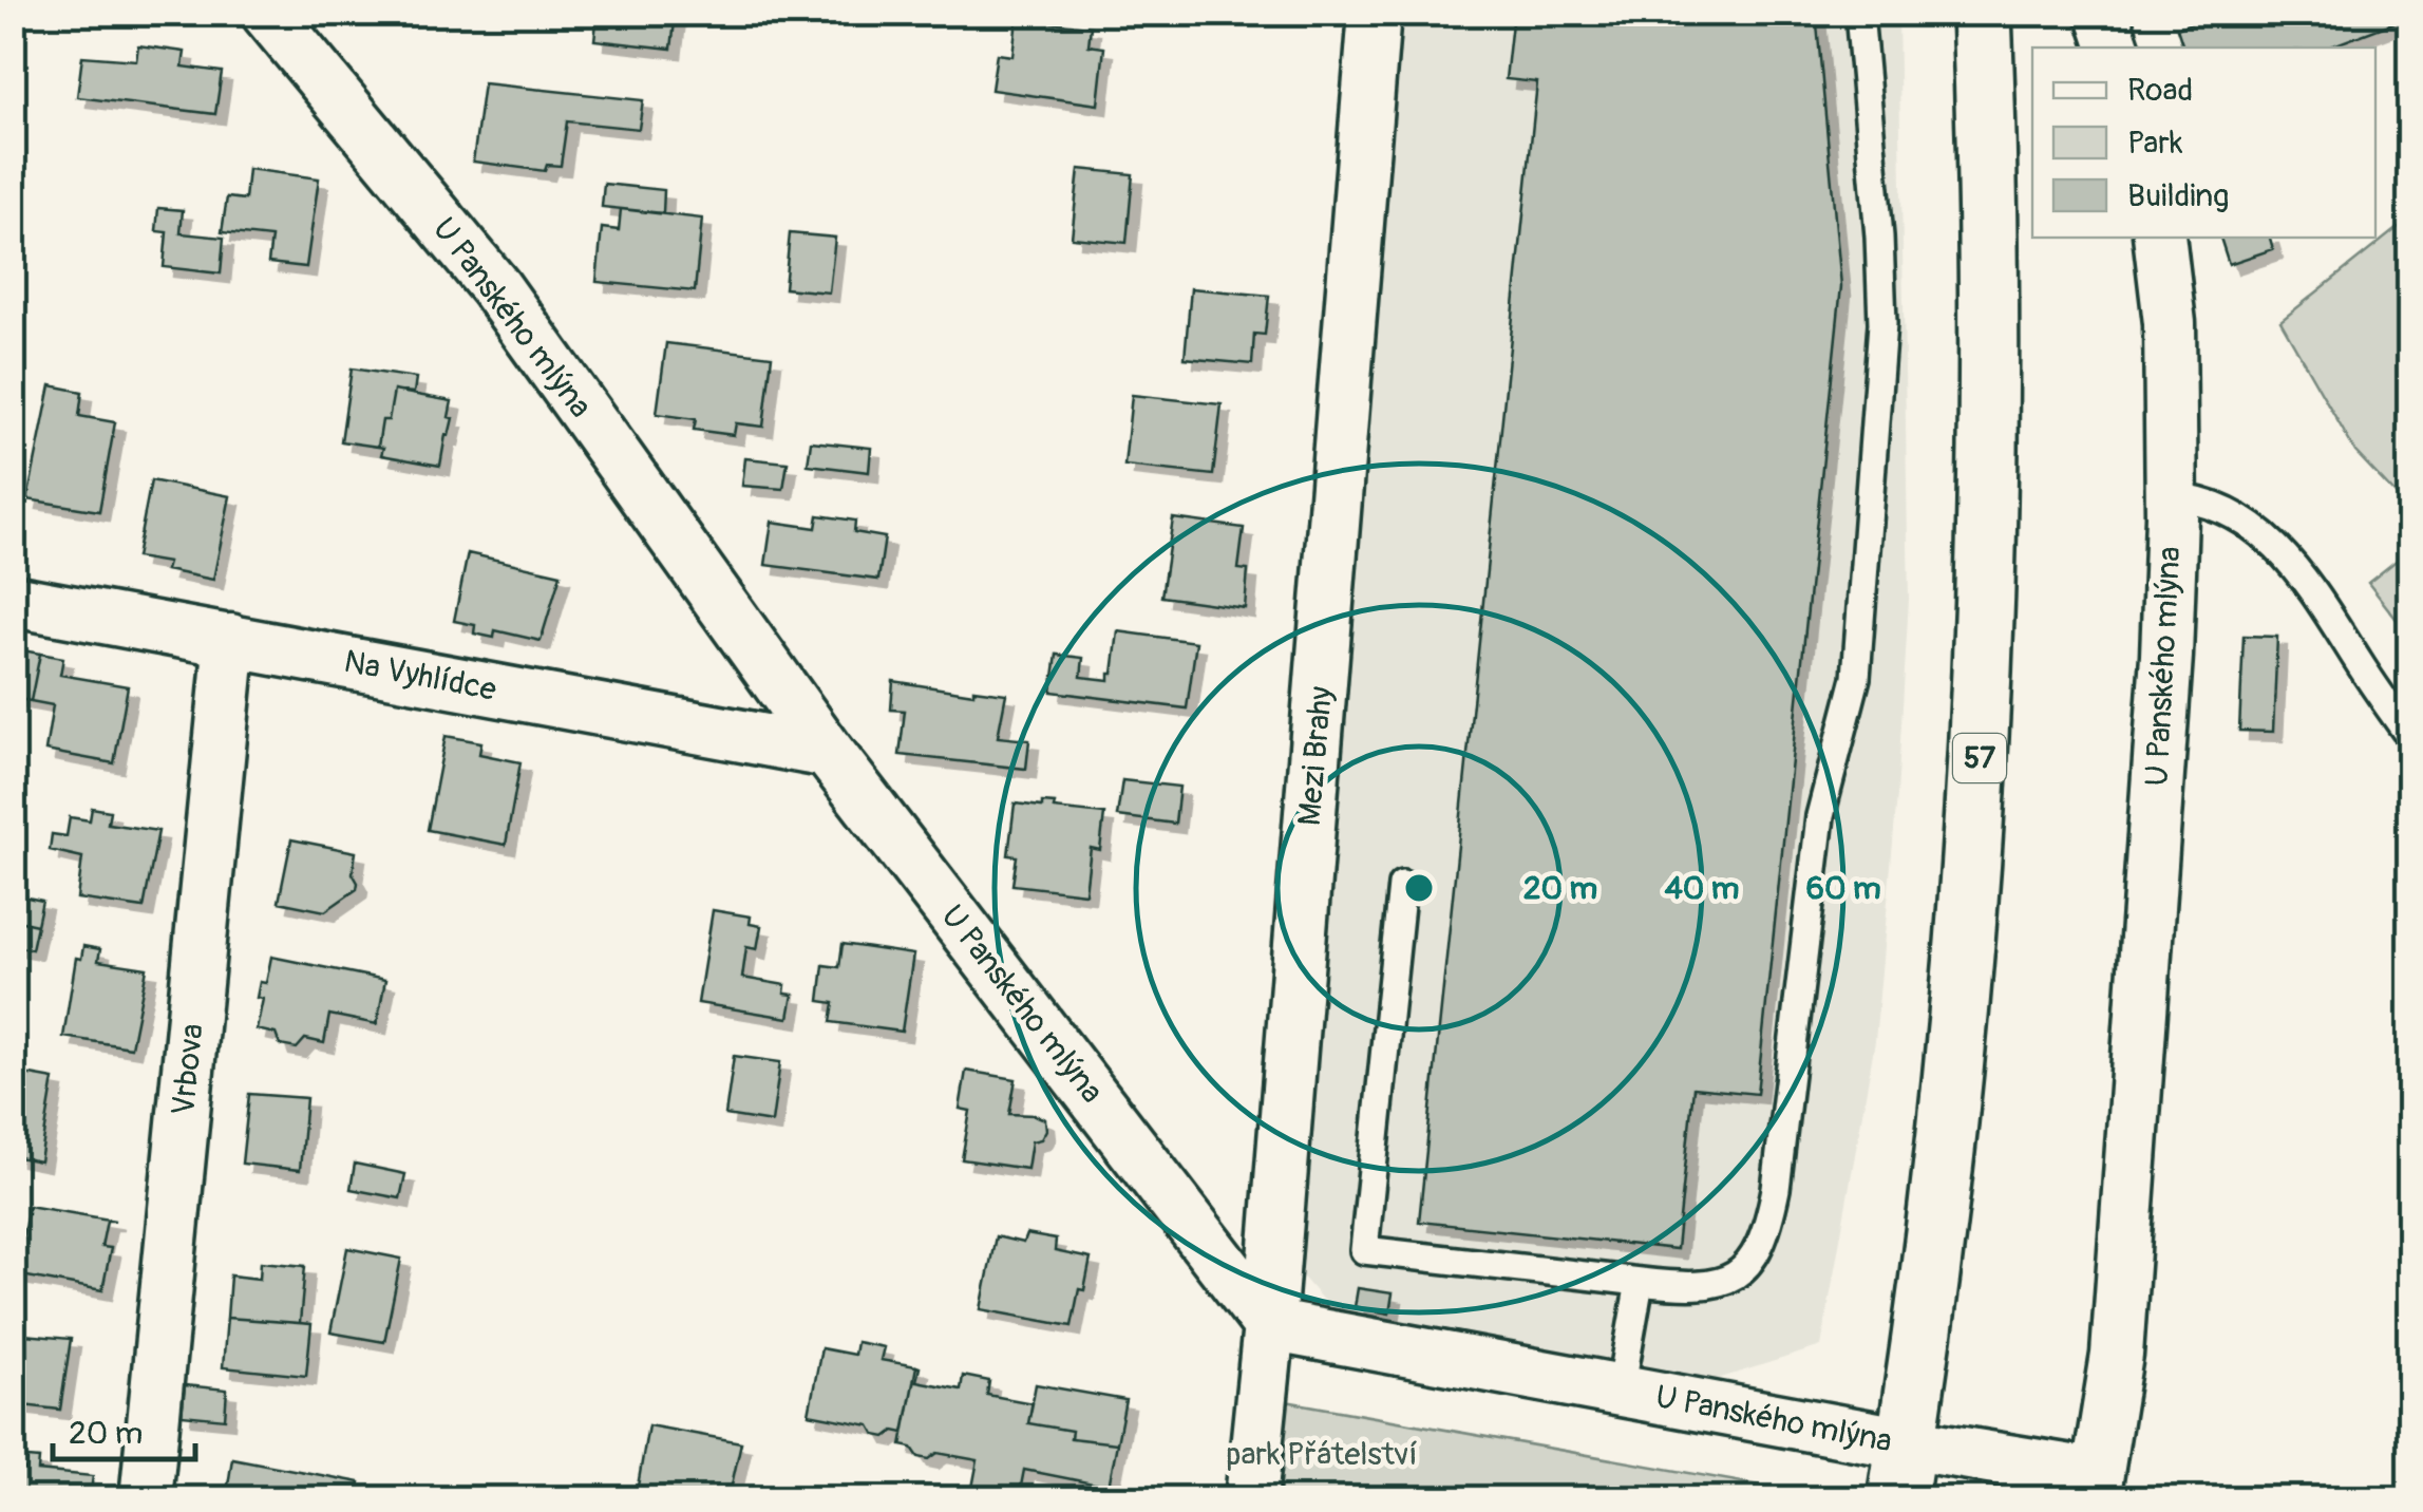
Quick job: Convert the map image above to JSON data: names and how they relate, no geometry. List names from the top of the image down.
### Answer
{
  "streets": {
    "main road": ["57"],
    "street": [
      "U Panského mlýna",
      "Na Vyhlídce",
      "Mezi Brahy",
      "Vrbova"
    ]
  },
  "crossings": [
    ["U Panského mlýna", "Na Vyhlídce"],
    ["U Panského mlýna", "Mezi Brahy"],
    ["U Panského mlýna", "57"],
    ["Na Vyhlídce", "Vrbova"]
  ],
  "parks": ["park Přátelství"],
  "legend": ["Road", "Park", "Building"],
  "scale_bar": "20 m",
  "rings": ["20 m", "40 m", "60 m"]
}
